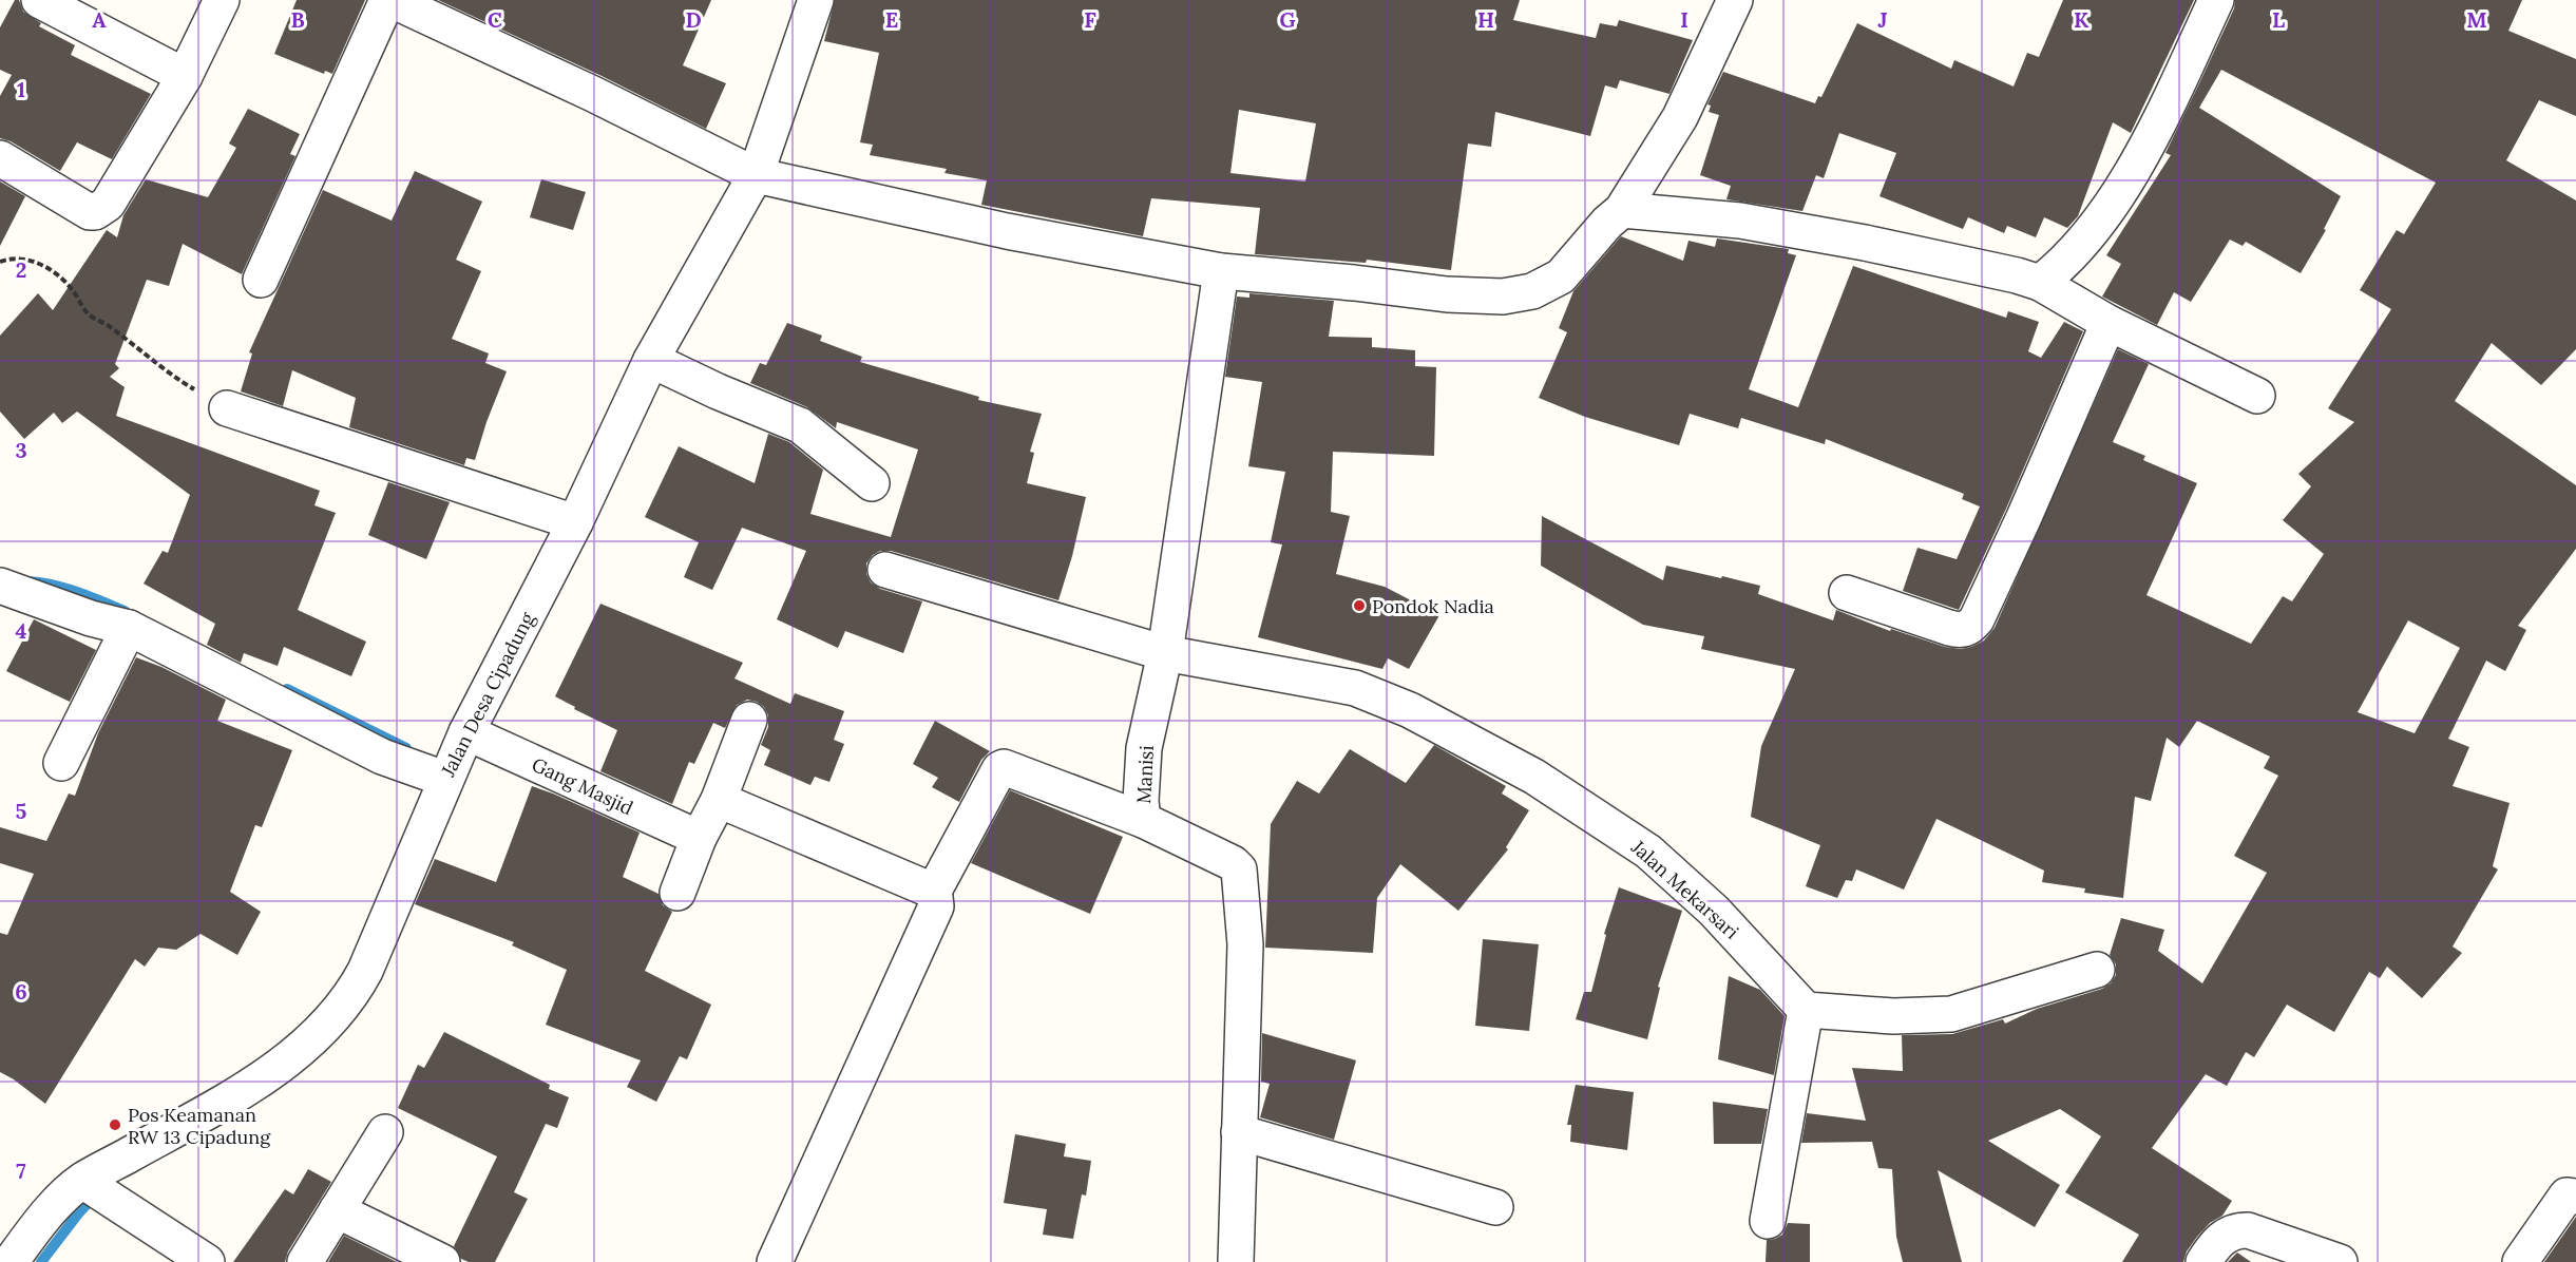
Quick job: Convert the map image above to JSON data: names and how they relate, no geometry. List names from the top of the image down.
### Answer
{
  "streets": {
    "street": [
      "Jalan Desa Cipadung",
      "Manisi",
      "Gang Masjid",
      "Jalan Mekarsari"
    ]
  },
  "crossings": [
    ["Jalan Desa Cipadung", "Gang Masjid"],
    ["Manisi", "Jalan Mekarsari"]
  ],
  "places": ["Pondok Nadia", "Pos Keamanan RW 13 Cipadung"],
  "grid": {
    "columns": [
      "A",
      "B",
      "C",
      "D",
      "E",
      "F",
      "G",
      "H",
      "I",
      "J",
      "K",
      "L",
      "M"
    ],
    "rows": [
      "1",
      "2",
      "3",
      "4",
      "5",
      "6",
      "7"
    ]
  }
}
